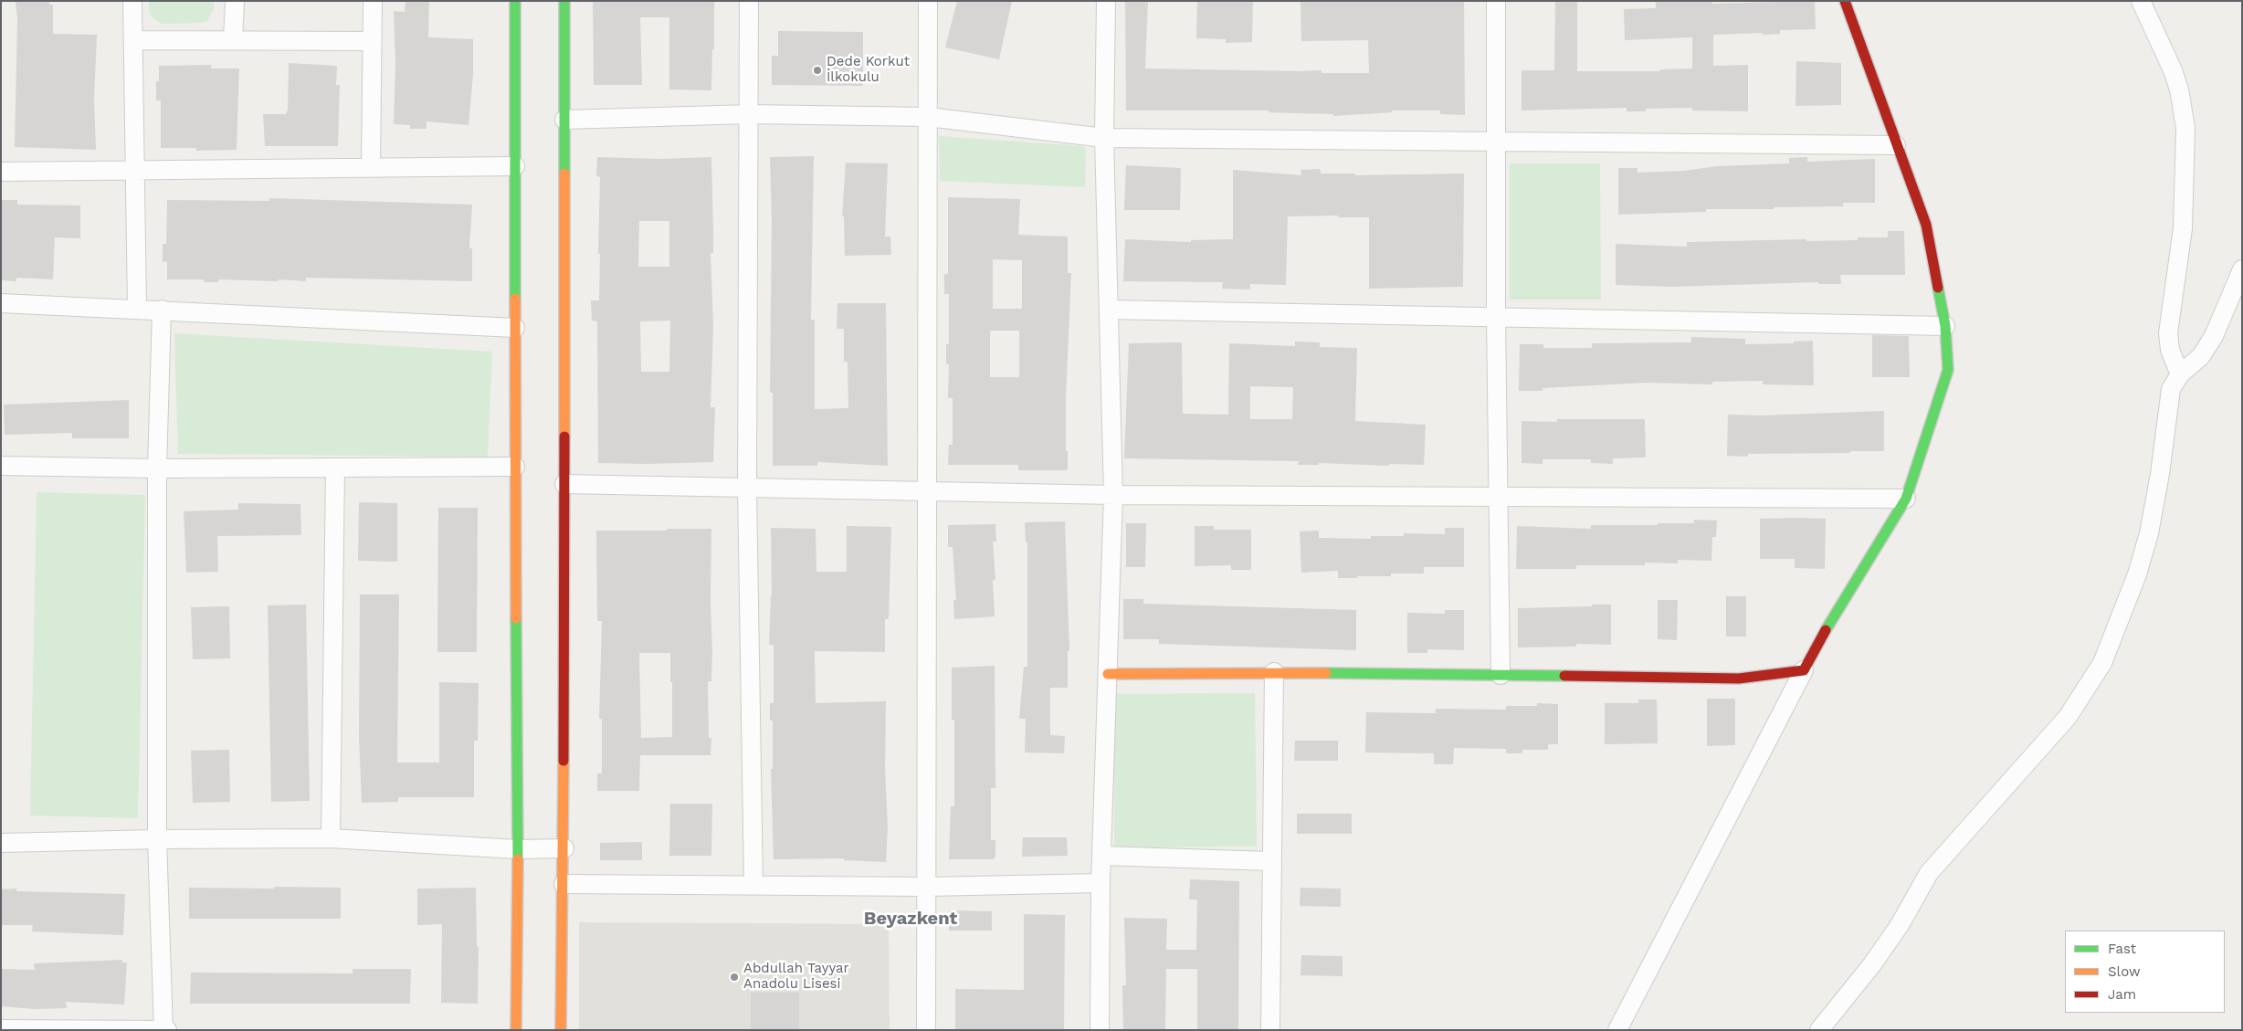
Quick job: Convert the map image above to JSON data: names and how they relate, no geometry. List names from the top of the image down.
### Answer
{
  "districts": ["Beyazkent"],
  "places": ["Dede Korkut İlkokulu", "Abdullah Tayyar Anadolu Lisesi"],
  "legend": ["Fast", "Slow", "Jam"]
}
